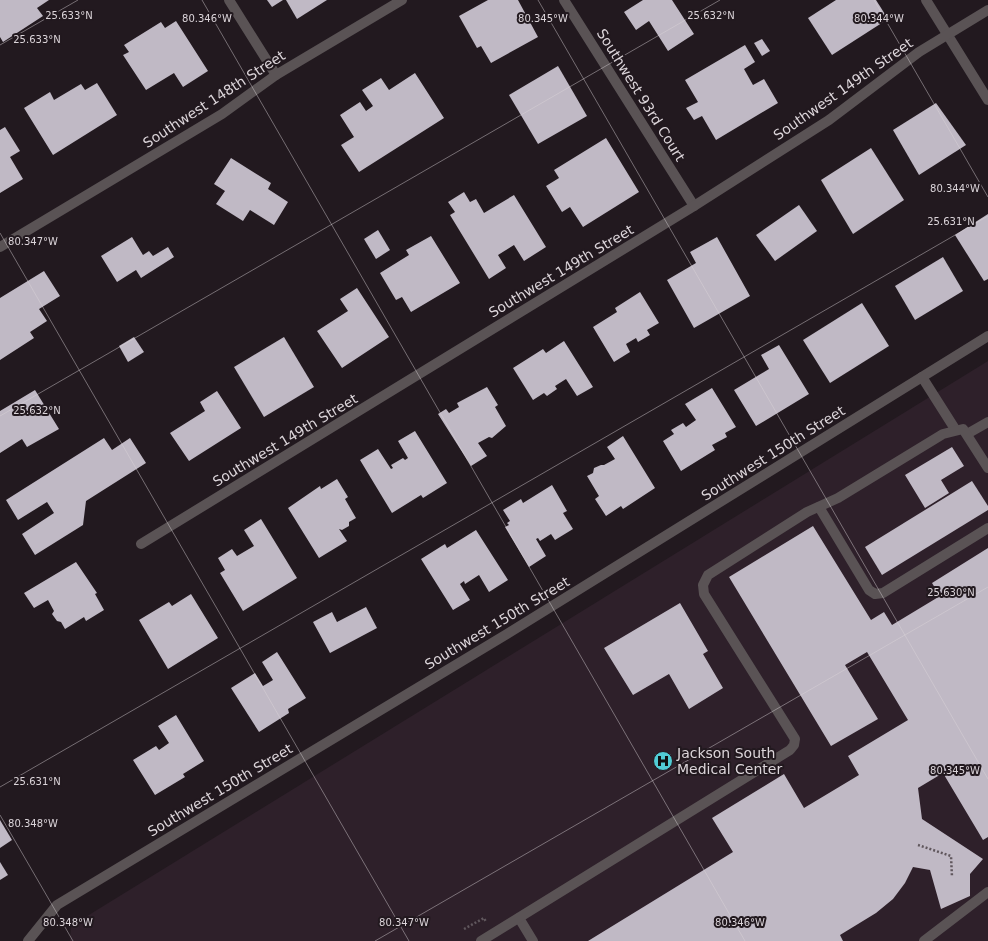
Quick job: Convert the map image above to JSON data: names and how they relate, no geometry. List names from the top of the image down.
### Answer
{
  "streets": {
    "street": [
      "Southwest 149th Street",
      "Southwest 93rd Court",
      "Southwest 148th Street",
      "Southwest 150th Street"
    ]
  },
  "crossings": [
    ["Southwest 149th Street", "Southwest 93rd Court"]
  ],
  "places": {
    "hospital": ["Jackson South Medical Center"]
  },
  "coordinates": [
    "25.633°N",
    "25.632°N",
    "80.346°W",
    "80.345°W",
    "80.344°W",
    "25.631°N",
    "80.347°W",
    "25.630°N",
    "80.348°W"
  ]
}
